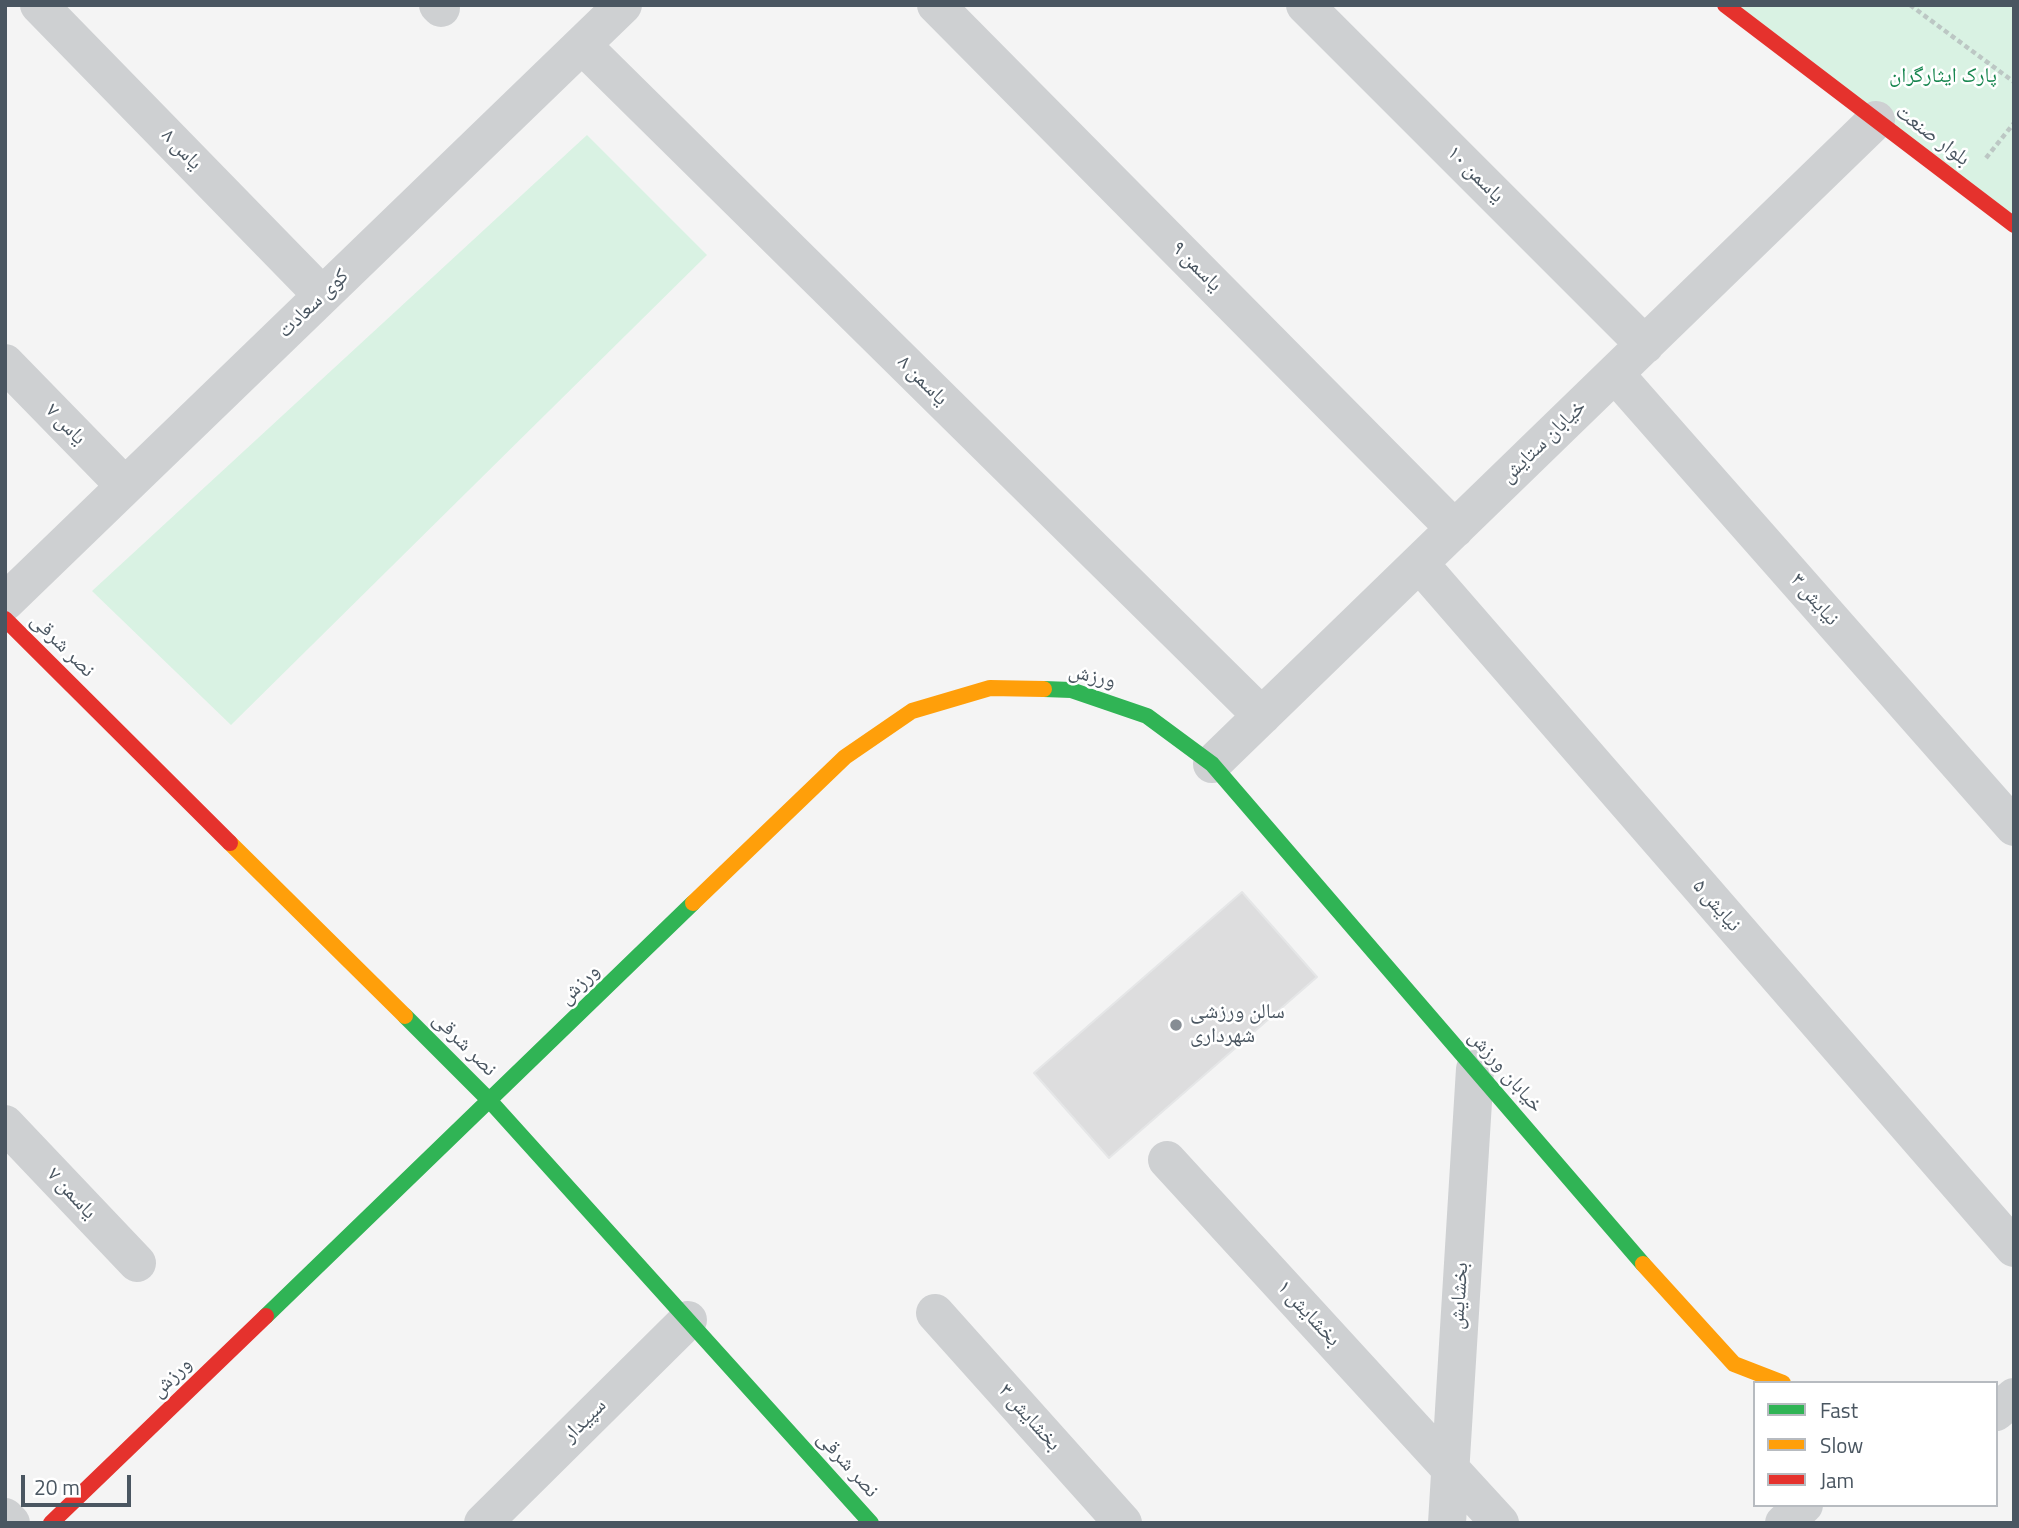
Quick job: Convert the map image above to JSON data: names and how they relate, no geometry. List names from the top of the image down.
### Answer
{
  "streets": {
    "street": [
      "بلوار صنعت",
      "یاس ۸",
      "یاسمن ۱۰",
      "یاسمن ۹",
      "کوی سعادت",
      "یاسمن ۸",
      "یاس ۷",
      "خیابان ستایش",
      "نیایش ۳",
      "نصر شرقی",
      "ورزش",
      "نیایش ۵",
      "خیابان ورزش",
      "یاسمن ۷",
      "بخشایش",
      "بخشایش ۱",
      "بخشایش ۳",
      "سپیدار"
    ]
  },
  "crossings": [
    ["بلوار صنعت", "خیابان ستایش"],
    ["یاس ۸", "کوی سعادت"],
    ["یاسمن ۱۰", "خیابان ستایش"],
    ["یاسمن ۹", "خیابان ستایش"],
    ["کوی سعادت", "یاسمن ۸"],
    ["کوی سعادت", "یاس ۷"],
    ["یاسمن ۸", "خیابان ستایش"],
    ["خیابان ستایش", "نیایش ۳"],
    ["خیابان ستایش", "ورزش"],
    ["خیابان ستایش", "نیایش ۵"],
    ["خیابان ستایش", "خیابان ورزش"],
    ["نصر شرقی", "ورزش"],
    ["نصر شرقی", "سپیدار"],
    ["ورزش", "خیابان ورزش"],
    ["خیابان ورزش", "بخشایش"],
    ["بخشایش", "بخشایش ۱"]
  ],
  "parks": ["پارک ایثارگران"],
  "places": ["سالن ورزشی شهرداری"],
  "legend": ["Fast", "Slow", "Jam"],
  "scale_bar": "20 m"
}
